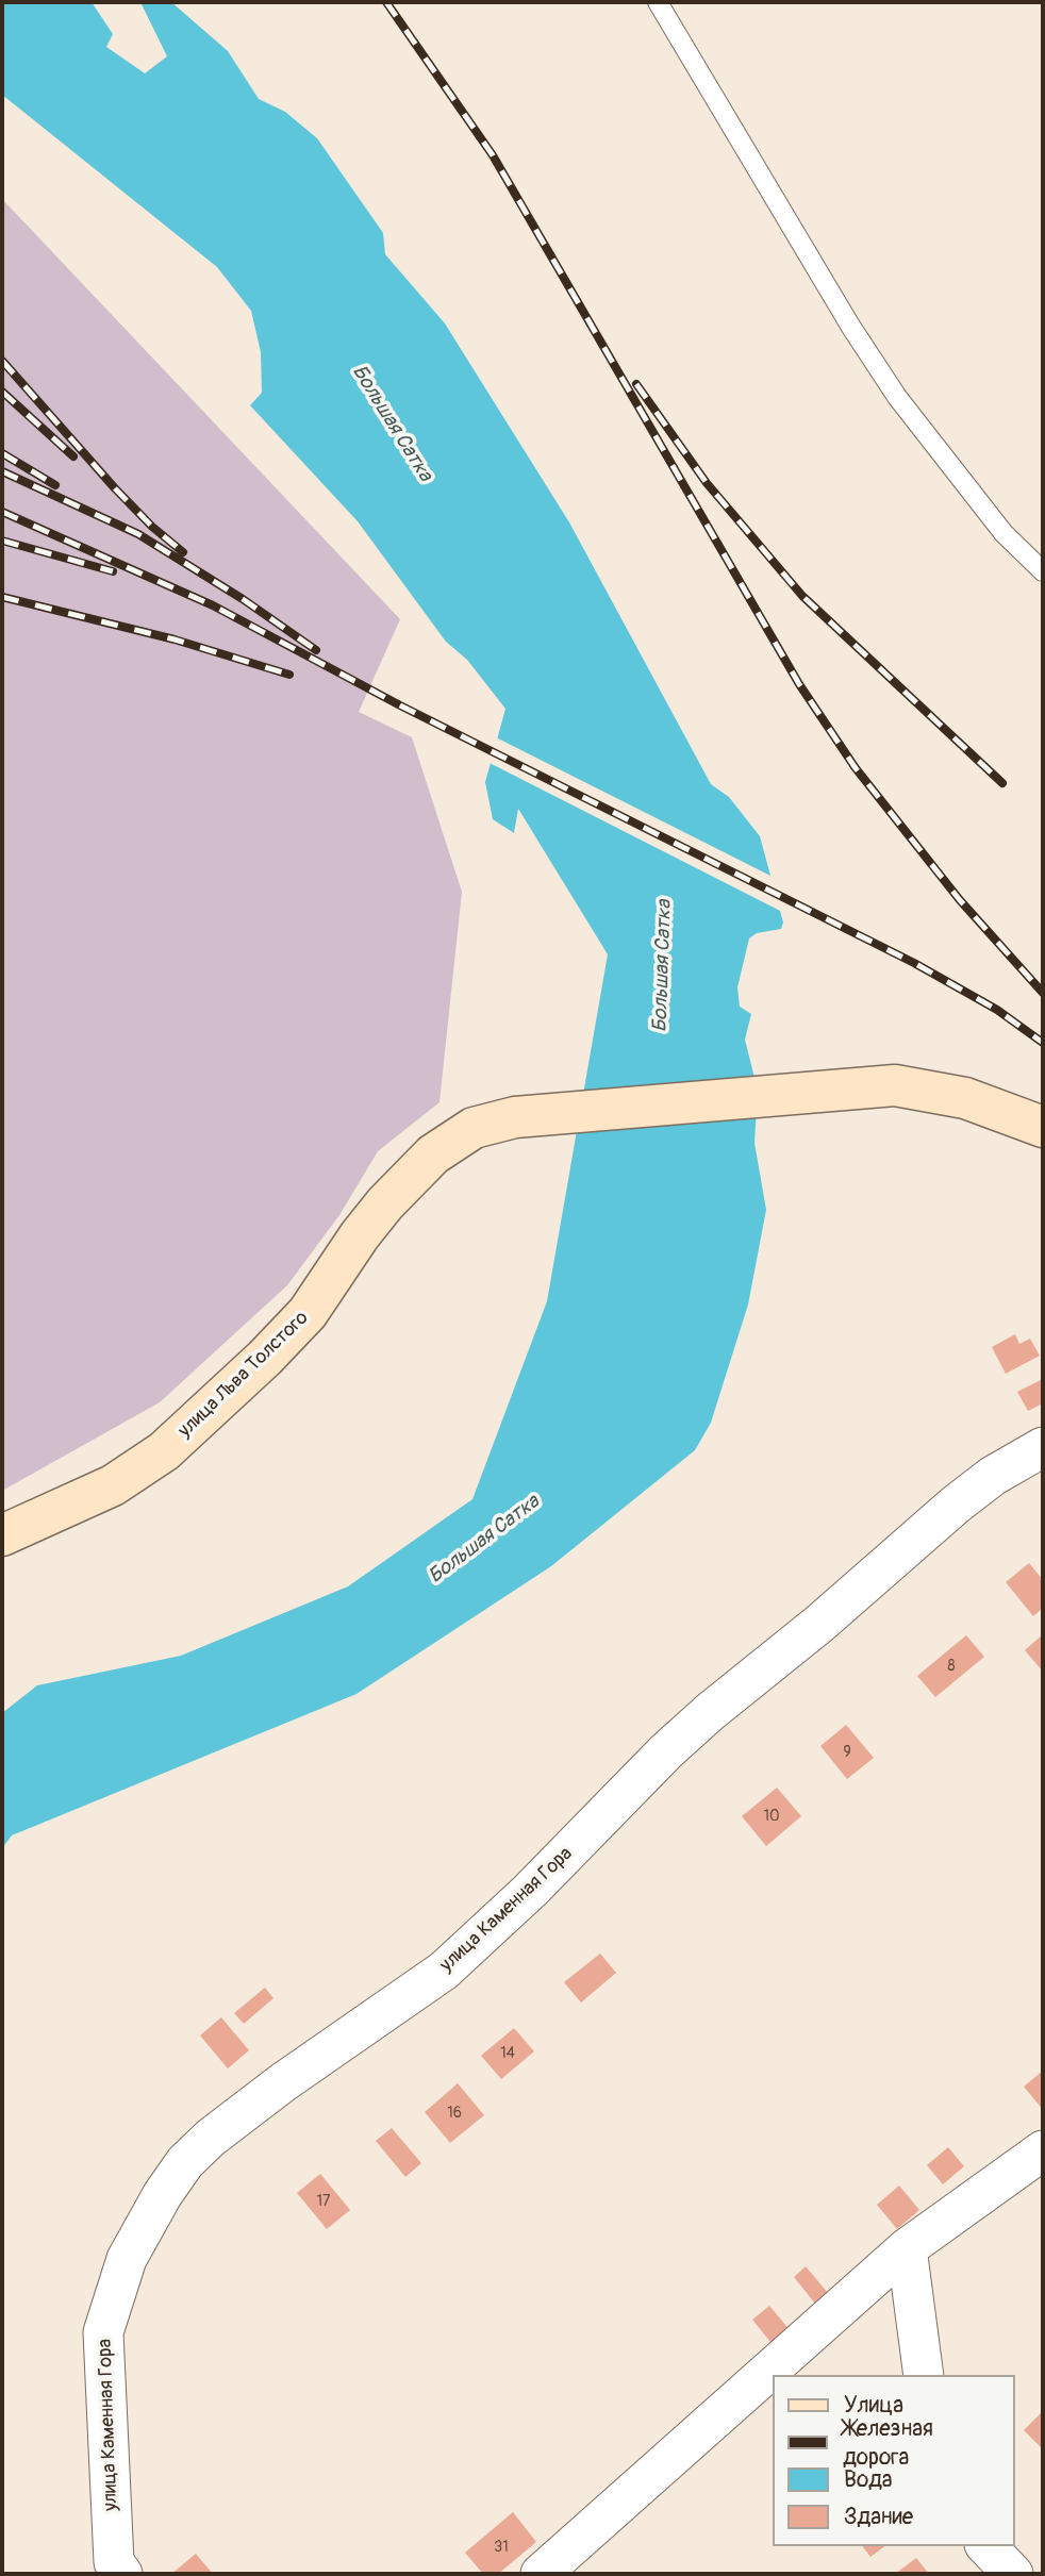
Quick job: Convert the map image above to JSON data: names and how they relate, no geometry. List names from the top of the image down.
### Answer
{
  "streets": {
    "street": ["улица Льва Толстого", "улица Каменная Гора"]
  },
  "water": ["Большая Сатка"],
  "house_numbers": [
    "8",
    "9",
    "10",
    "14",
    "16",
    "17",
    "31"
  ],
  "legend": [
    "Улица",
    "Железная дорога",
    "Вода",
    "Здание"
  ]
}
